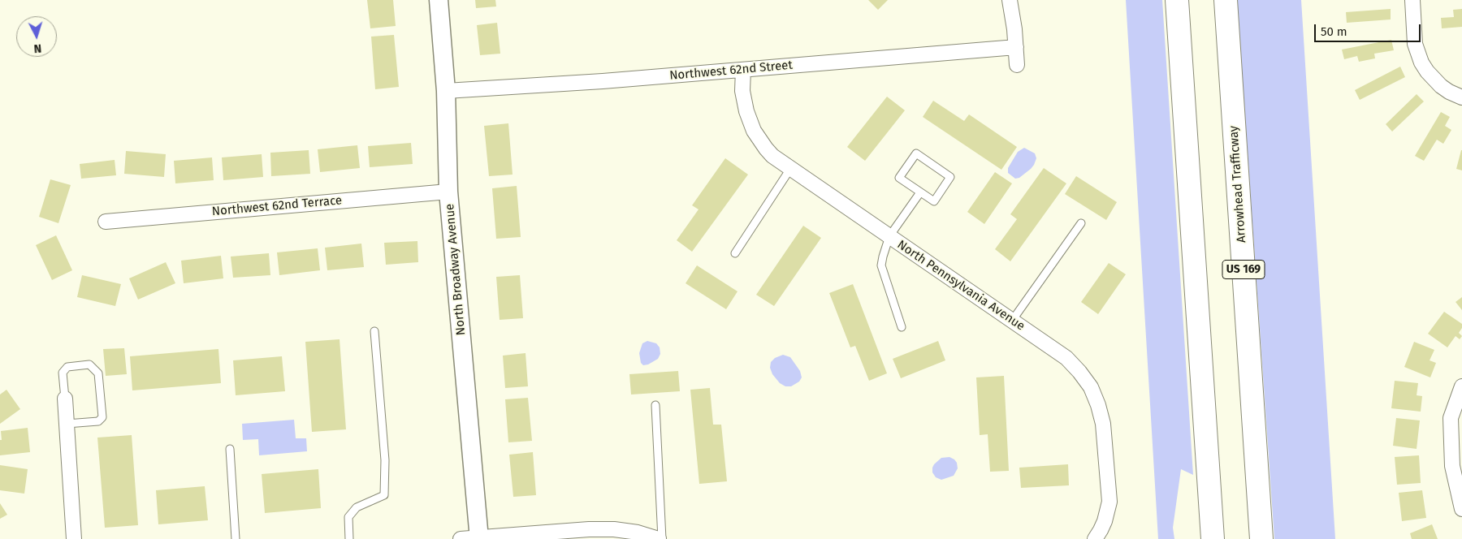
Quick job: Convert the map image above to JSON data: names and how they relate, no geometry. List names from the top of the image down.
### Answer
{
  "streets": {
    "highway": ["Arrowhead Trafficway", "US 169"],
    "street": [
      "Northwest 62nd Street",
      "Northwest 62nd Terrace",
      "North Broadway Avenue",
      "North Pennsylvania Avenue"
    ]
  },
  "crossings": [
    ["Northwest 62nd Street", "North Broadway Avenue"],
    ["Northwest 62nd Street", "North Pennsylvania Avenue"],
    ["Northwest 62nd Terrace", "North Broadway Avenue"]
  ],
  "scale_bar": "50 m",
  "north": "bottom"
}
